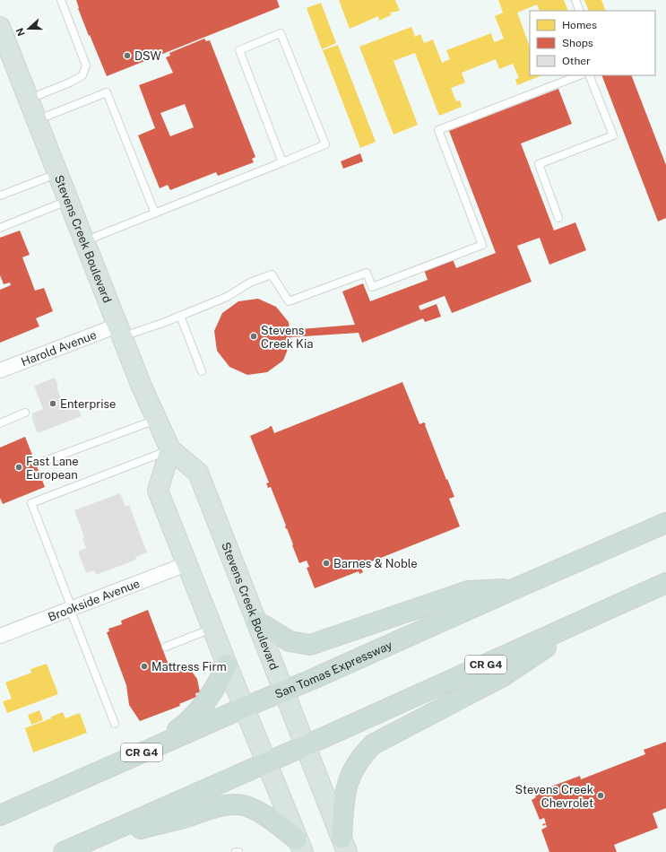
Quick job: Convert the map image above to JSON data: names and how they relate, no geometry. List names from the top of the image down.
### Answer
{
  "streets": {
    "highway": ["CR G4", "San Tomas Expressway"],
    "main road": ["Stevens Creek Boulevard"],
    "street": ["Harold Avenue", "Brookside Avenue"]
  },
  "crossings": [
    ["Stevens Creek Boulevard", "Harold Avenue"],
    ["Stevens Creek Boulevard", "CR G4"],
    ["Stevens Creek Boulevard", "San Tomas Expressway"]
  ],
  "places": [
    "DSW",
    "Stevens Creek Kia",
    "Enterprise",
    "Fast Lane European",
    "Barnes & Noble",
    "Mattress Firm",
    "Stevens Creek Chevrolet"
  ],
  "legend": ["Homes", "Shops", "Other"],
  "north": "left"
}
